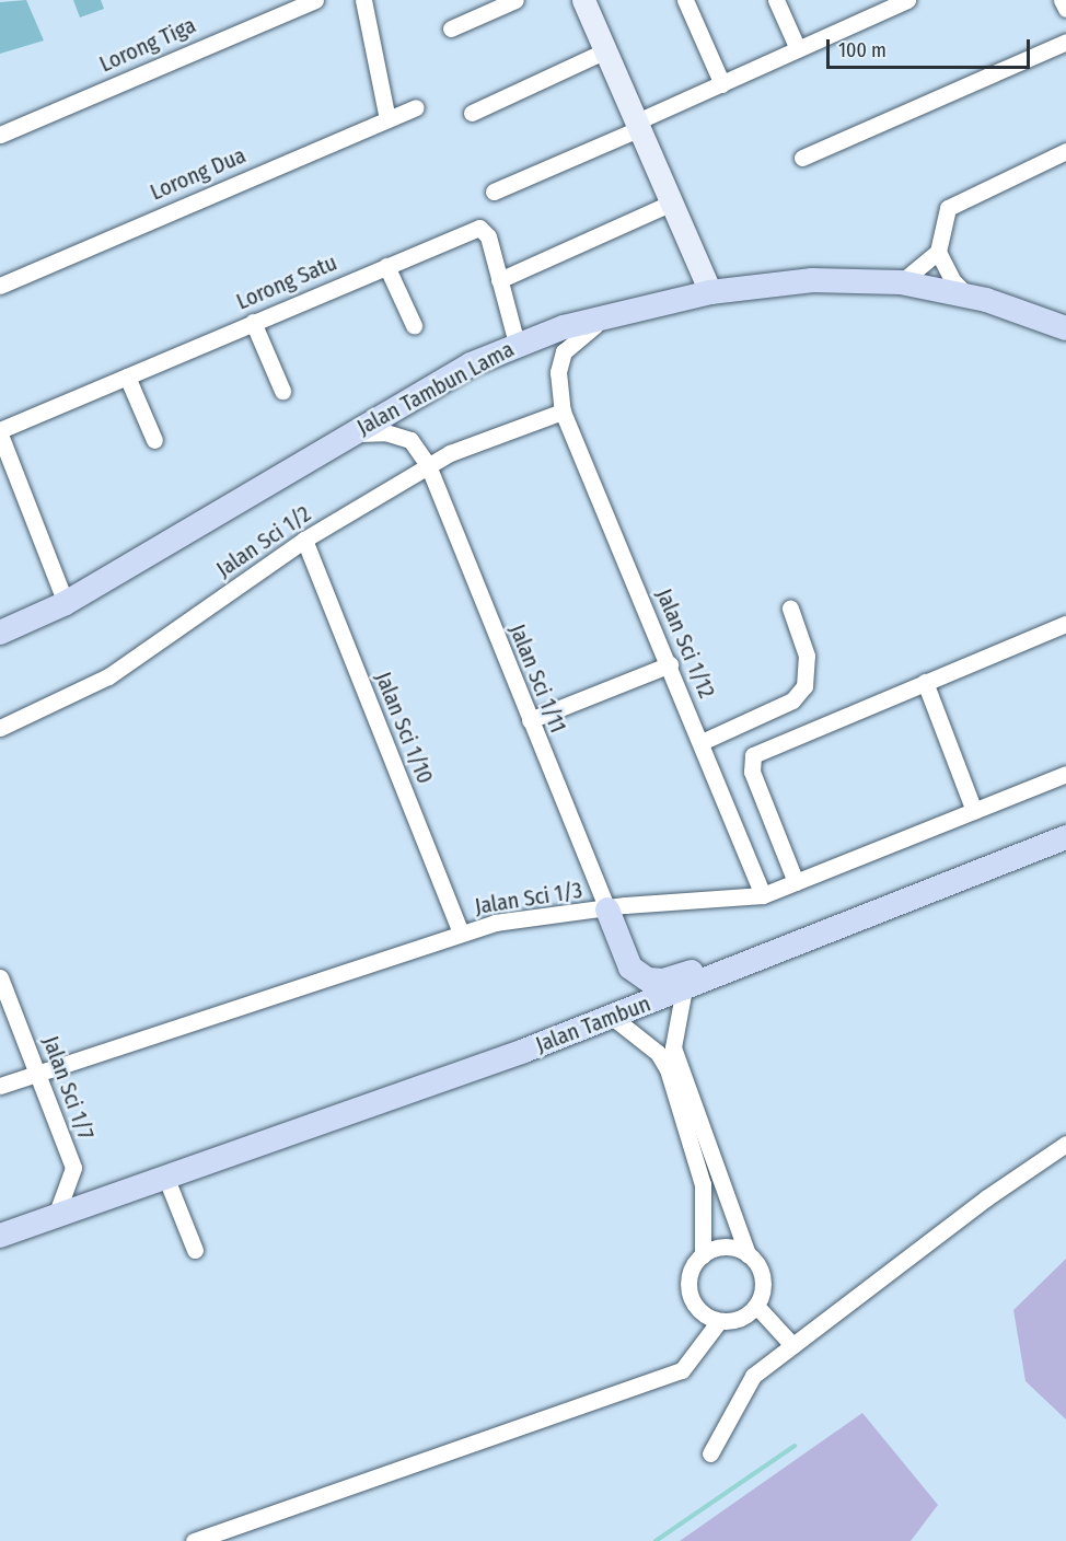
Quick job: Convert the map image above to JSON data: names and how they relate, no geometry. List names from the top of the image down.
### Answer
{
  "streets": {
    "main road": ["Jalan Tambun Lama", "Jalan Tambun"],
    "street": [
      "Lorong Tiga",
      "Lorong Dua",
      "Lorong Satu",
      "Jalan Sci 1/2",
      "Jalan Sci 1/12",
      "Jalan Sci 1/11",
      "Jalan Sci 1/10",
      "Jalan Sci 1/3",
      "Jalan Sci 1/7"
    ]
  },
  "crossings": [
    ["Lorong Satu", "Jalan Tambun Lama"],
    ["Jalan Tambun Lama", "Jalan Sci 1/12"],
    ["Jalan Tambun Lama", "Jalan Sci 1/11"],
    ["Jalan Sci 1/2", "Jalan Sci 1/12"],
    ["Jalan Sci 1/2", "Jalan Sci 1/11"],
    ["Jalan Sci 1/2", "Jalan Sci 1/10"],
    ["Jalan Sci 1/12", "Jalan Sci 1/3"],
    ["Jalan Sci 1/11", "Jalan Sci 1/3"],
    ["Jalan Sci 1/10", "Jalan Sci 1/3"],
    ["Jalan Sci 1/3", "Jalan Sci 1/7"],
    ["Jalan Tambun", "Jalan Sci 1/7"]
  ],
  "scale_bar": "100 m"
}
